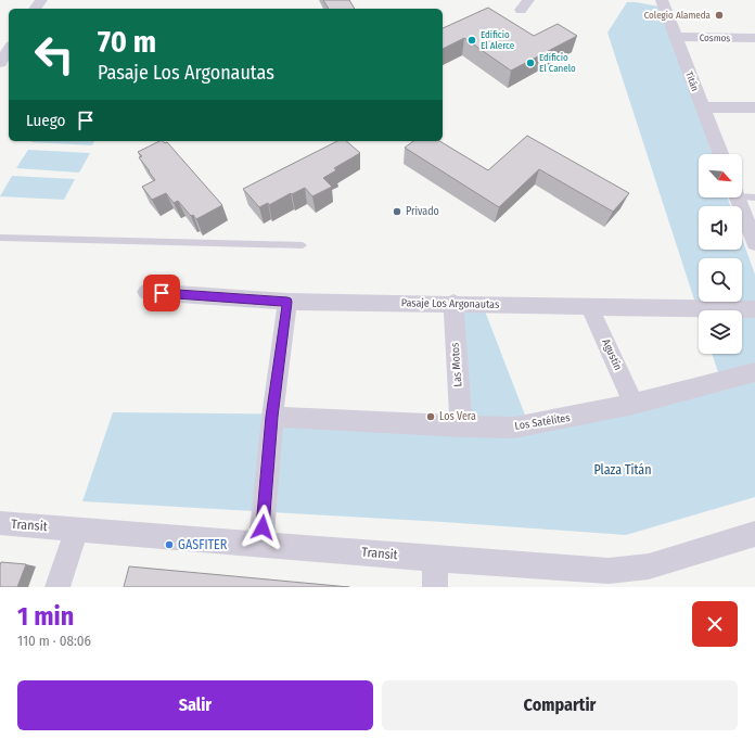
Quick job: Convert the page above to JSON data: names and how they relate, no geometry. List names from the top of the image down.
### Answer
{
  "streets": {
    "street": [
      "Cosmos",
      "Titán",
      "Pasaje Los Argonautas",
      "Agustín",
      "Las Motos",
      "Los Satélites",
      "Transit"
    ]
  },
  "crossings": [
    ["Cosmos", "Titán"],
    ["Pasaje Los Argonautas", "Agustín"],
    ["Pasaje Los Argonautas", "Las Motos"],
    ["Agustín", "Los Satélites"],
    ["Las Motos", "Los Satélites"]
  ],
  "parks": ["Plaza Titán"],
  "places": [
    "Colegio Alameda",
    "Edificio El Alerce",
    "Edificio El Canelo",
    "Privado",
    "Los Vera",
    "GASFITER"
  ],
  "north": "bottom right",
  "page": {
    "turn": ["70 m", "Pasaje Los Argonautas"],
    "then": "Luego",
    "heading": ["1 min", "110 m · 08:06"],
    "buttons": ["Salir", "Compartir"]
  }
}
